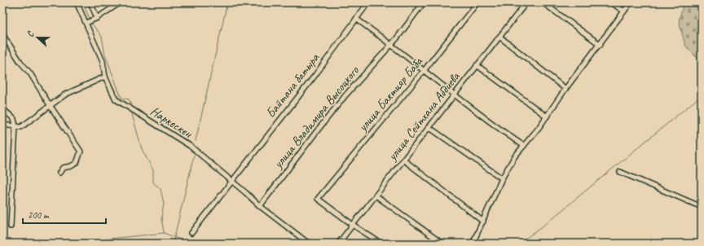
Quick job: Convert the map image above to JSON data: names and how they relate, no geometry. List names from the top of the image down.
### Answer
{
  "streets": {
    "street": [
      "Байтана батыра",
      "улица Бактияр Баба",
      "улица Сейтхана Абдиева",
      "улица Владимира Высоцкого",
      "Наркескен"
    ]
  },
  "crossings": [
    ["Байтана батыра", "Наркескен"],
    ["улица Бактияр Баба", "улица Сейтхана Абдиева"]
  ],
  "scale_bar": "200 m",
  "north": "left"
}
